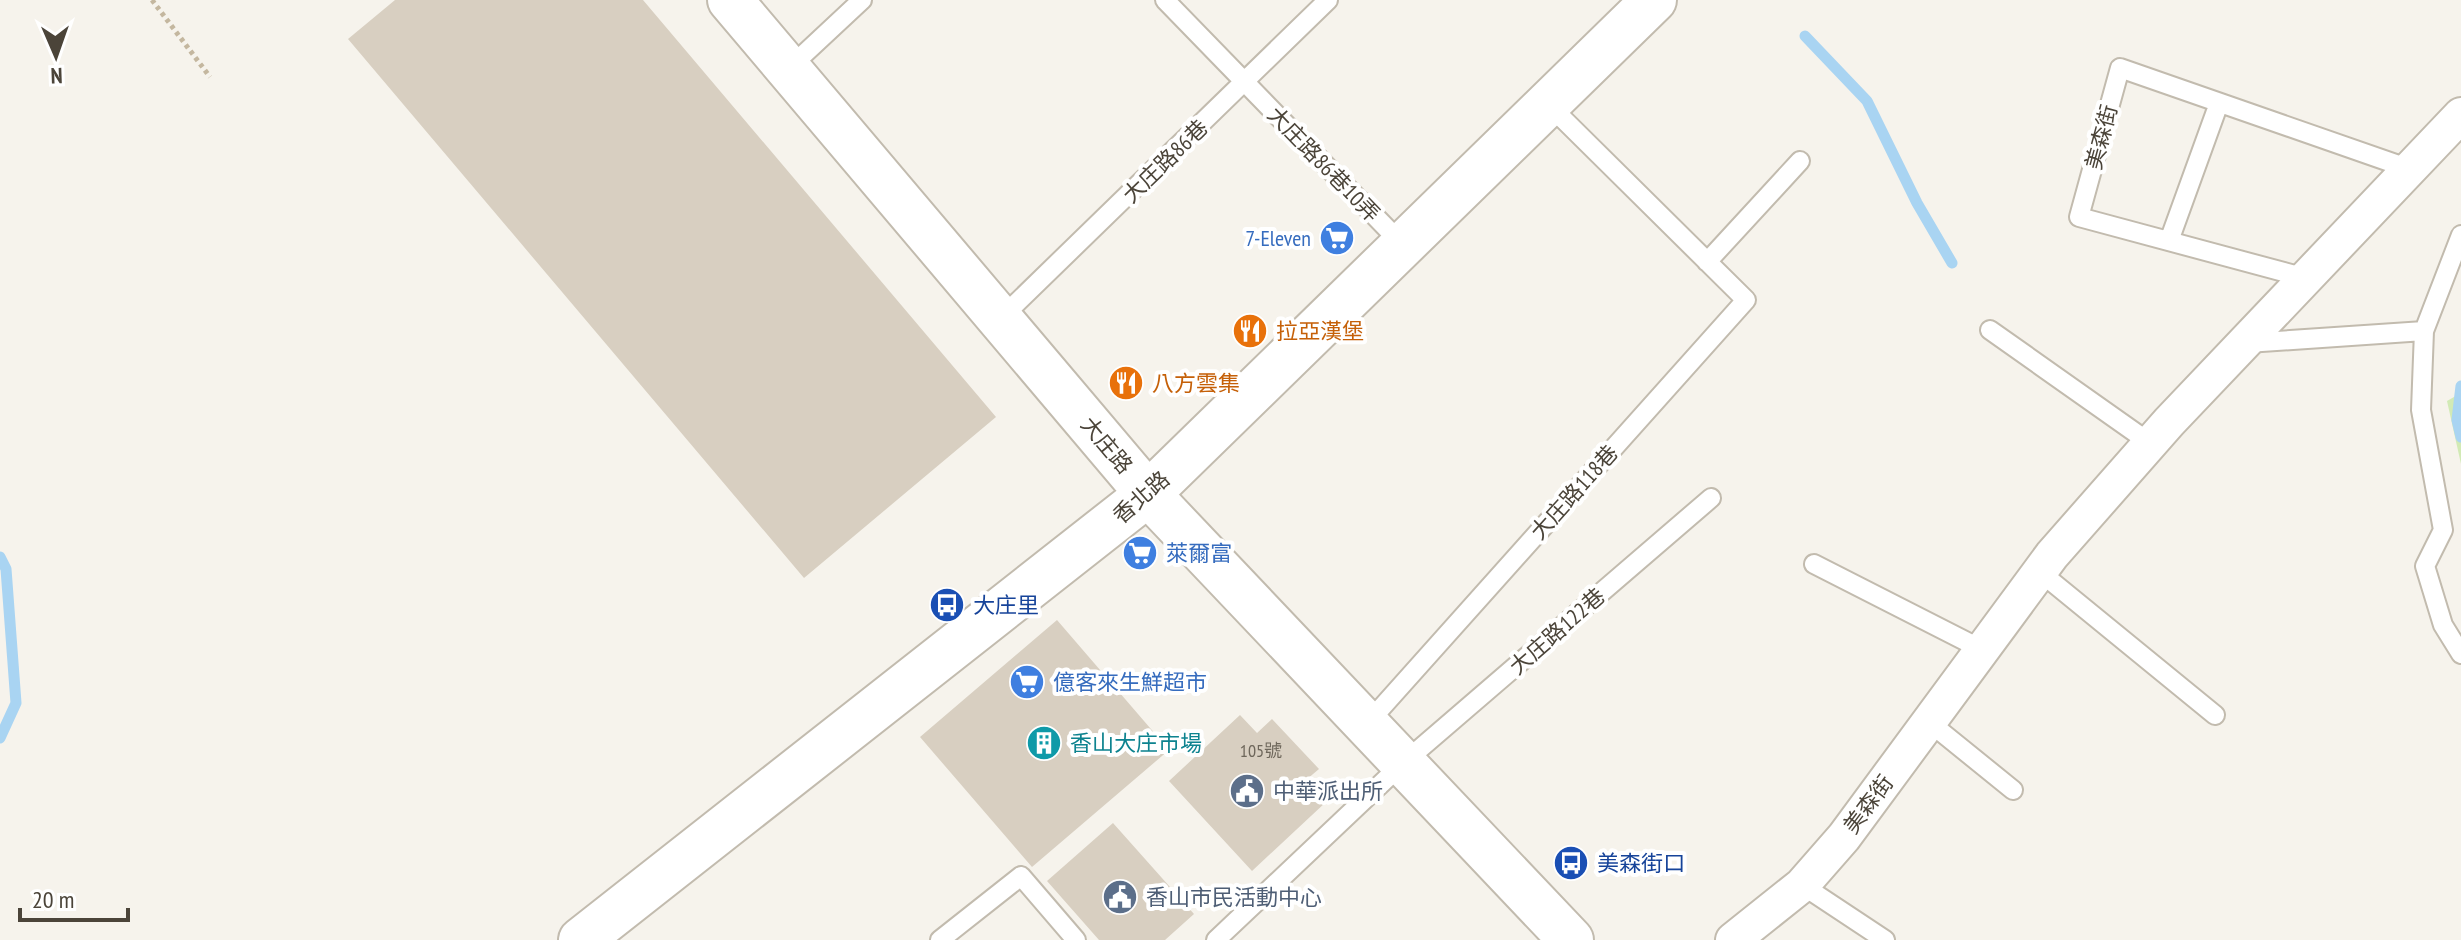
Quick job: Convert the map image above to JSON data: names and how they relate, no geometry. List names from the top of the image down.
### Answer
{
  "streets": {
    "street": ["美森街", "大庄路", "香北路"],
    "lane": [
      "大庄路86巷",
      "大庄路86巷10弄",
      "大庄路118巷",
      "大庄路122巷"
    ]
  },
  "crossings": [
    ["大庄路86巷", "大庄路86巷10弄"],
    ["大庄路86巷", "大庄路"],
    ["大庄路86巷10弄", "香北路"],
    ["大庄路", "大庄路118巷"],
    ["大庄路", "香北路"],
    ["大庄路", "大庄路122巷"],
    ["大庄路118巷", "香北路"]
  ],
  "places": {
    "supermarket": ["7-Eleven", "萊爾富", "億客來生鮮超市"],
    "restaurant": ["拉亞漢堡", "八方雲集"],
    "bus stop": ["大庄里", "美森街口"],
    "building": ["香山大庄市場"],
    "public building": ["中華派出所", "香山市民活動中心"]
  },
  "house_numbers": ["105號"],
  "scale_bar": "20 m",
  "north": "bottom"
}
